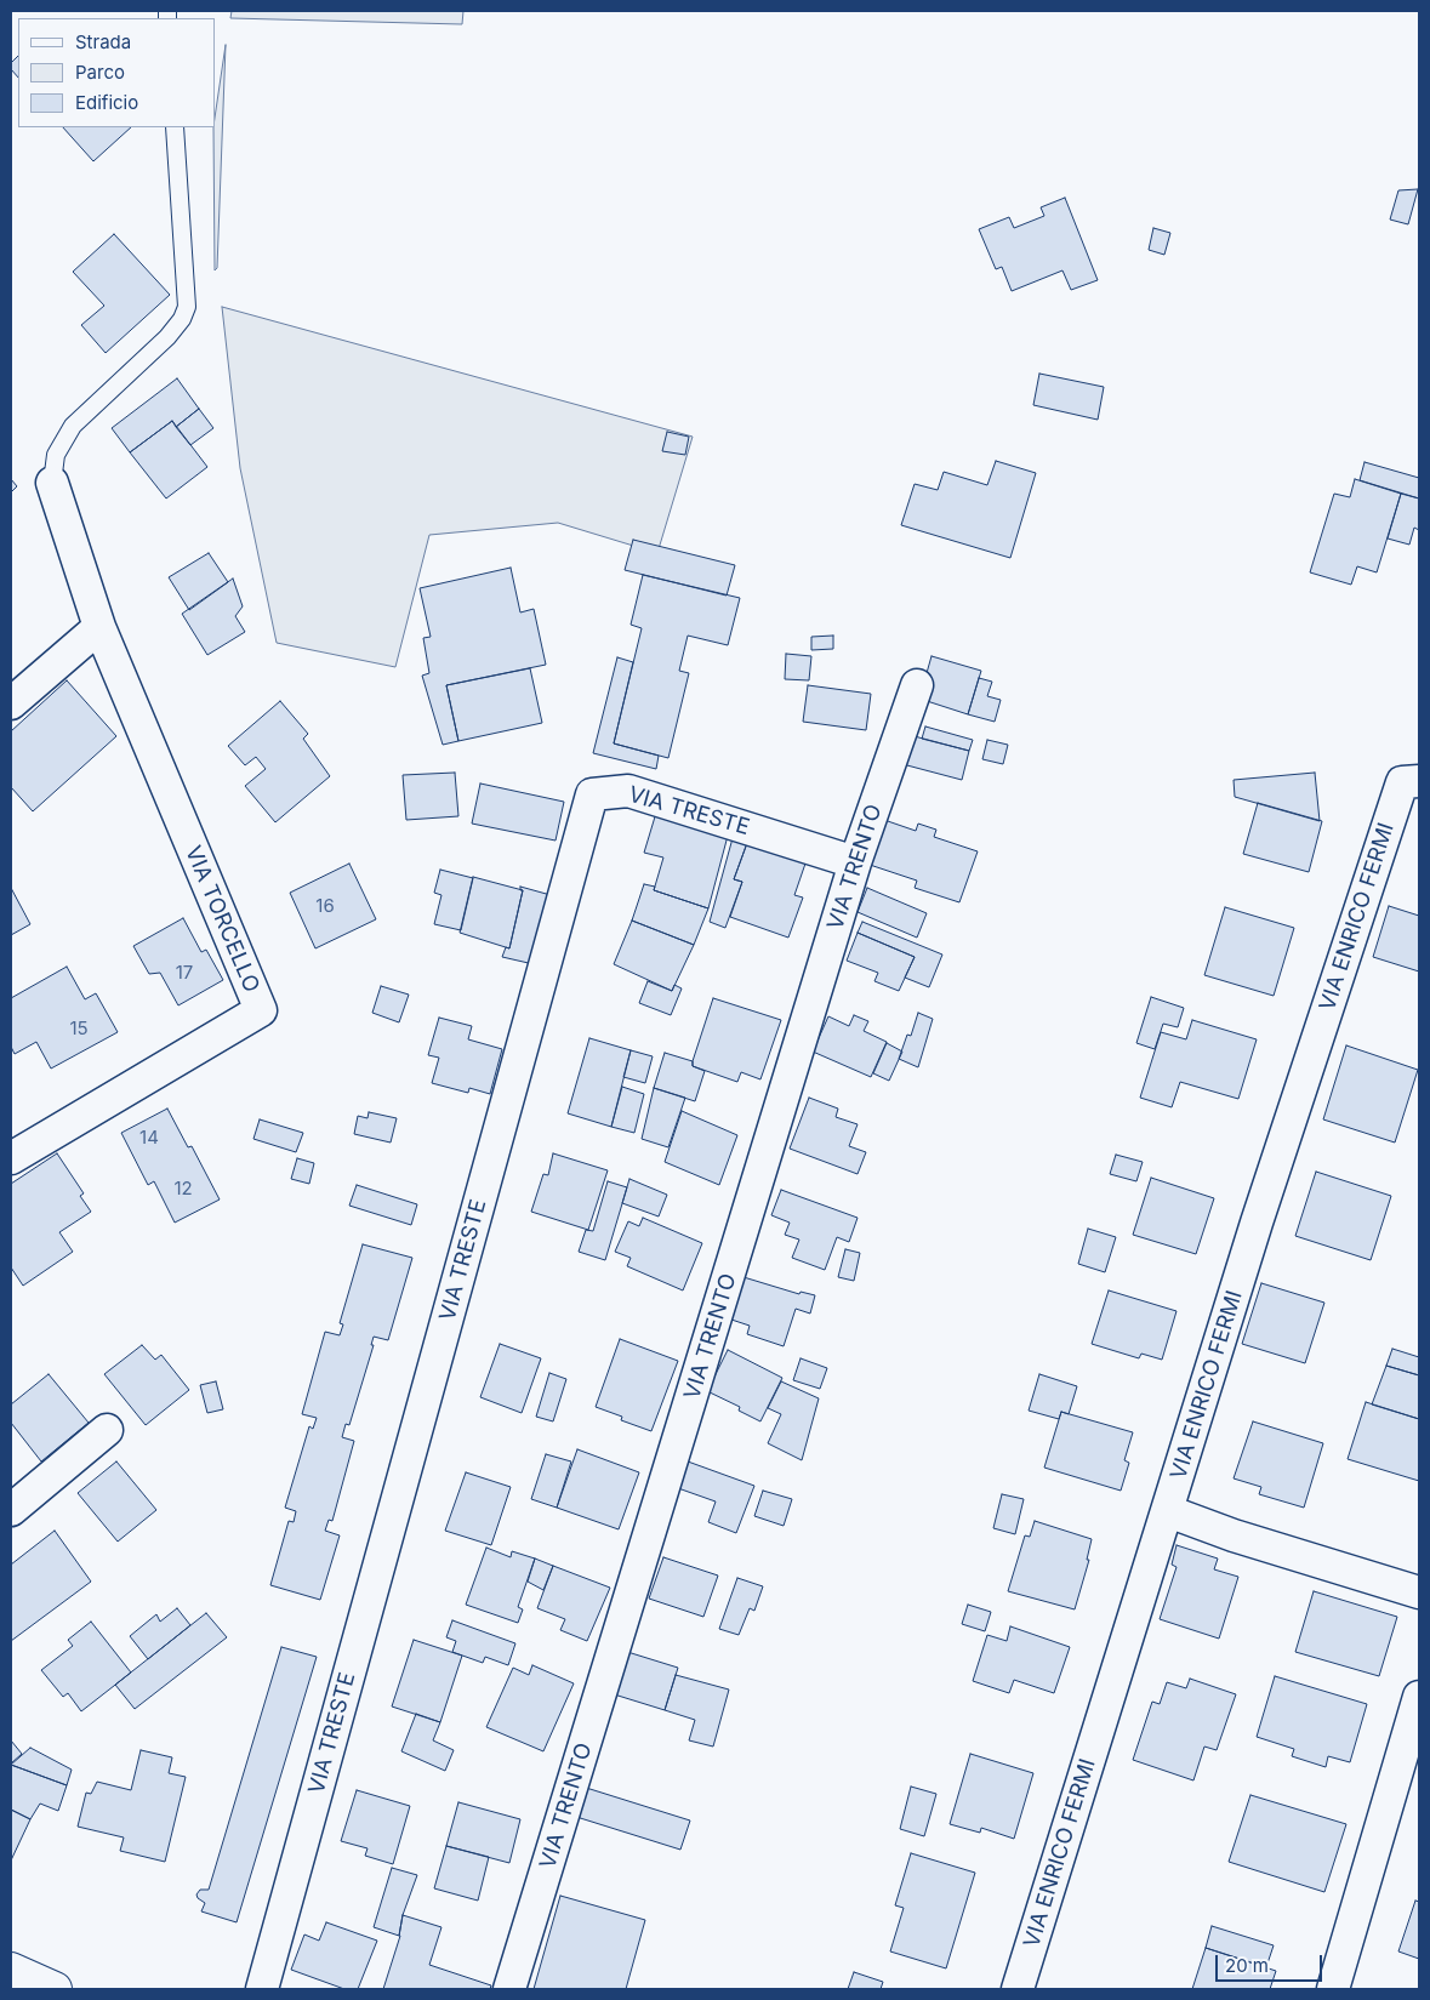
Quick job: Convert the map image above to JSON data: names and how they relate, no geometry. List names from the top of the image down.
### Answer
{
  "streets": {
    "street": [
      "VIA TRESTE",
      "VIA TRENTO",
      "VIA ENRICO FERMI",
      "VIA TORCELLO"
    ]
  },
  "crossings": [
    ["VIA TRESTE", "VIA TRENTO"]
  ],
  "house_numbers": [
    "16",
    "17",
    "15",
    "14",
    "12"
  ],
  "legend": ["Strada", "Parco", "Edificio"],
  "scale_bar": "20 m"
}
